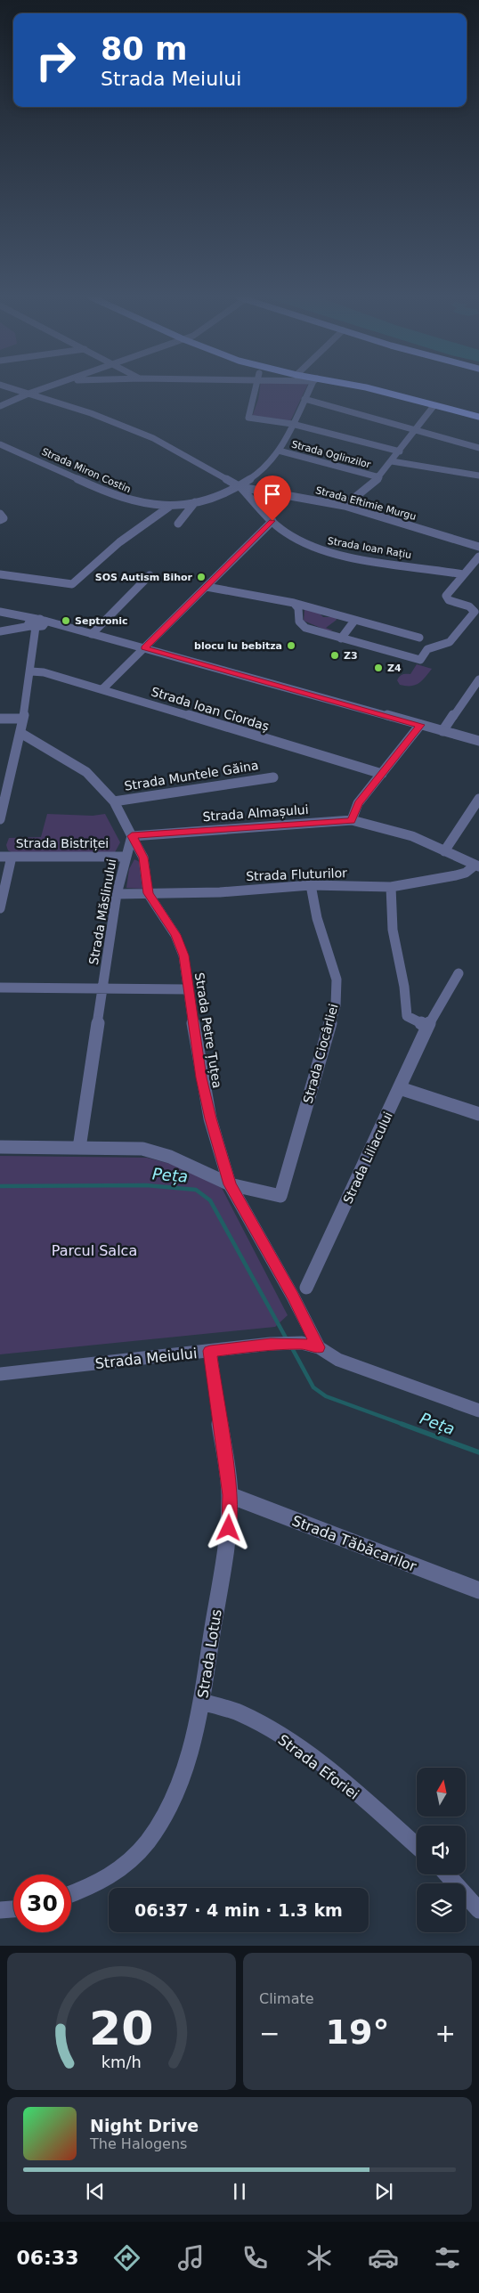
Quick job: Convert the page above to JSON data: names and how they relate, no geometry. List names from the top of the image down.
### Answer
{
  "streets": {
    "street": [
      "Strada Oglinzilor",
      "Strada Miron Costin",
      "Strada Eftimie Murgu",
      "Strada Ioan Rațiu",
      "Strada Ioan Ciordaș",
      "Strada Muntele Găina",
      "Strada Almașului",
      "Strada Bistriței",
      "Strada Fluturilor",
      "Strada Măslinului",
      "Strada Petre Țuțea",
      "Strada Ciocârliei",
      "Strada Liliacului",
      "Strada Meiului",
      "Strada Tăbăcarilor",
      "Strada Lotus",
      "Strada Eforiei"
    ]
  },
  "crossings": [
    ["Strada Oglinzilor", "Strada Miron Costin"],
    ["Strada Miron Costin", "Strada Eftimie Murgu"],
    ["Strada Miron Costin", "Strada Ioan Rațiu"],
    ["Strada Eftimie Murgu", "Strada Ioan Rațiu"],
    ["Strada Almașului", "Strada Fluturilor"],
    ["Strada Almașului", "Strada Măslinului"],
    ["Strada Almașului", "Strada Petre Țuțea"],
    ["Strada Bistriței", "Strada Măslinului"],
    ["Strada Fluturilor", "Strada Măslinului"],
    ["Strada Fluturilor", "Strada Petre Țuțea"],
    ["Strada Fluturilor", "Strada Ciocârliei"],
    ["Strada Măslinului", "Strada Petre Țuțea"],
    ["Strada Petre Țuțea", "Strada Ciocârliei"],
    ["Strada Petre Țuțea", "Strada Meiului"],
    ["Strada Meiului", "Strada Lotus"],
    ["Strada Tăbăcarilor", "Strada Lotus"],
    ["Strada Lotus", "Strada Eforiei"]
  ],
  "water": ["Peța"],
  "parks": ["Parcul Salca"],
  "places": [
    "SOS Autism Bihor",
    "Septronic",
    "blocu lu bebitza",
    "Z3",
    "Z4"
  ],
  "north": "top",
  "page": {
    "turn": ["80 m", "Strada Meiului"],
    "limit": "30",
    "trip": "06:37 · 4 min · 1.3 km",
    "tile": "Climate",
    "heat": ["−", "19°", "+"],
    "song": ["Night Drive", "The Halogens"],
    "tabs": "06:33",
    "gauge": ["20", "km/h"]
  }
}
